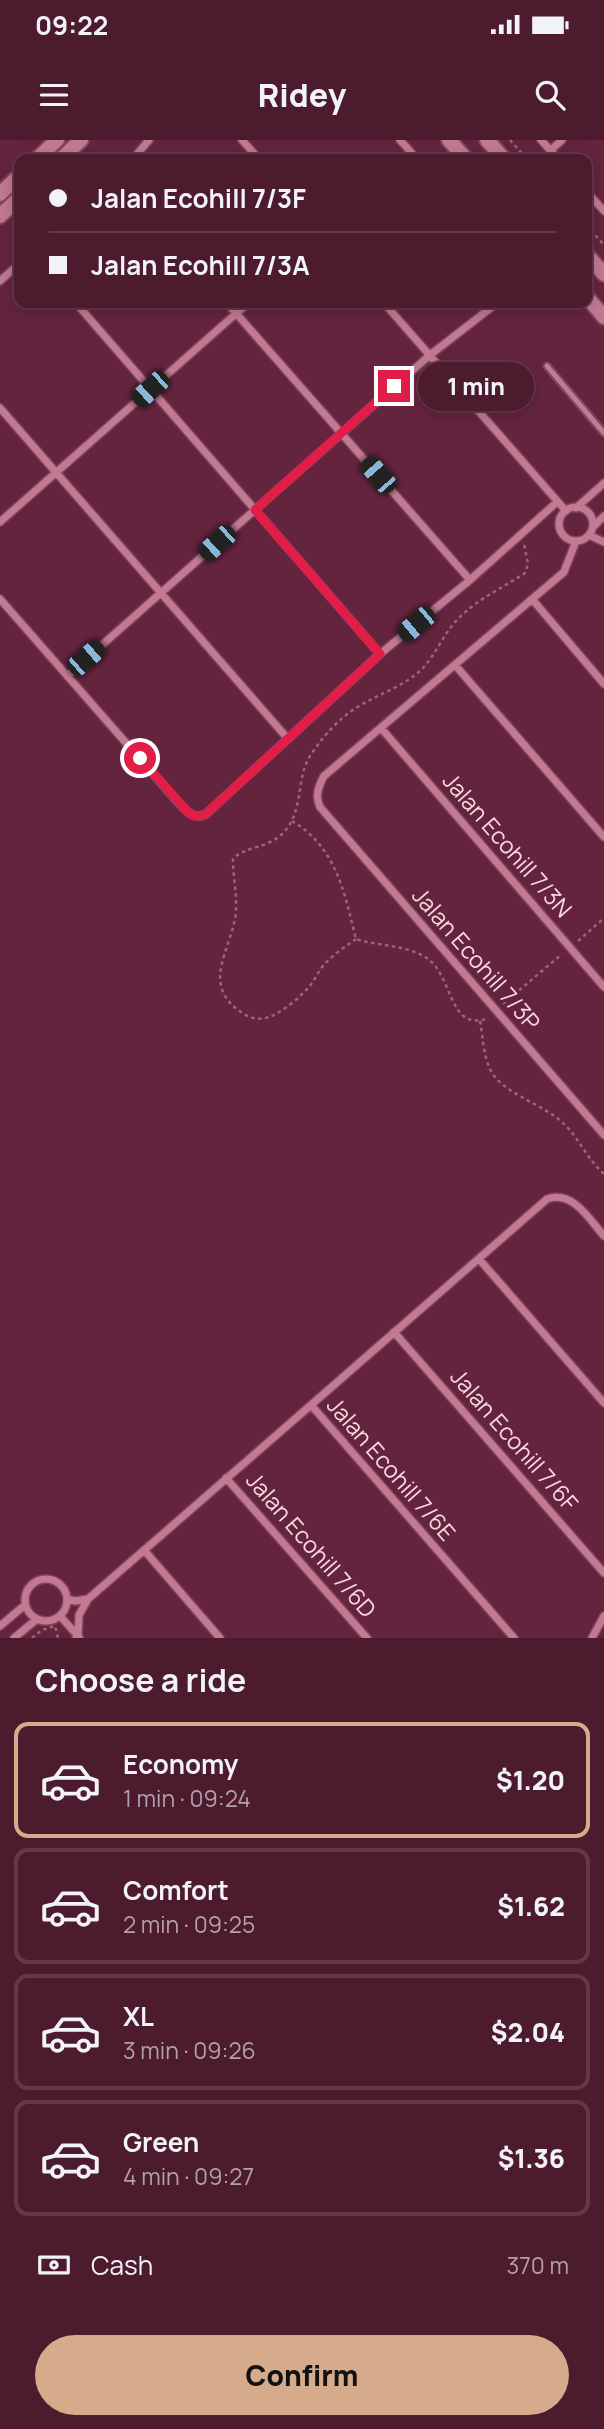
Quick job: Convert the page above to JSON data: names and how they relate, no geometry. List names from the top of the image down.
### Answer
{
  "streets": {
    "street": [
      "Jalan Ecohill 7/3N",
      "Jalan Ecohill 7/3P",
      "Jalan Ecohill 7/6F",
      "Jalan Ecohill 7/6E",
      "Jalan Ecohill 7/6D"
    ]
  },
  "crossings": [
    ["Jalan Ecohill 7/3N", "Jalan Ecohill 7/3P"],
    ["Jalan Ecohill 7/6E", "Jalan Ecohill 7/6D"]
  ],
  "page": {
    "status": "09:22",
    "header": "Ridey",
    "banner": ["Jalan Ecohill 7/3F", "Jalan Ecohill 7/3A"],
    "bubble": "1 min",
    "heading": "Choose a ride",
    "list": [
      {
        "name": "Economy",
        "note": "1 min · 09:24",
        "value": "$1.20"
      },
      {
        "name": "Comfort",
        "note": "2 min · 09:25",
        "value": "$1.62"
      },
      {
        "name": "XL",
        "note": "3 min · 09:26",
        "value": "$2.04"
      },
      {
        "name": "Green",
        "note": "4 min · 09:27",
        "value": "$1.36"
      }
    ],
    "pay": ["Cash", "370 m"],
    "buttons": "Confirm"
  }
}
